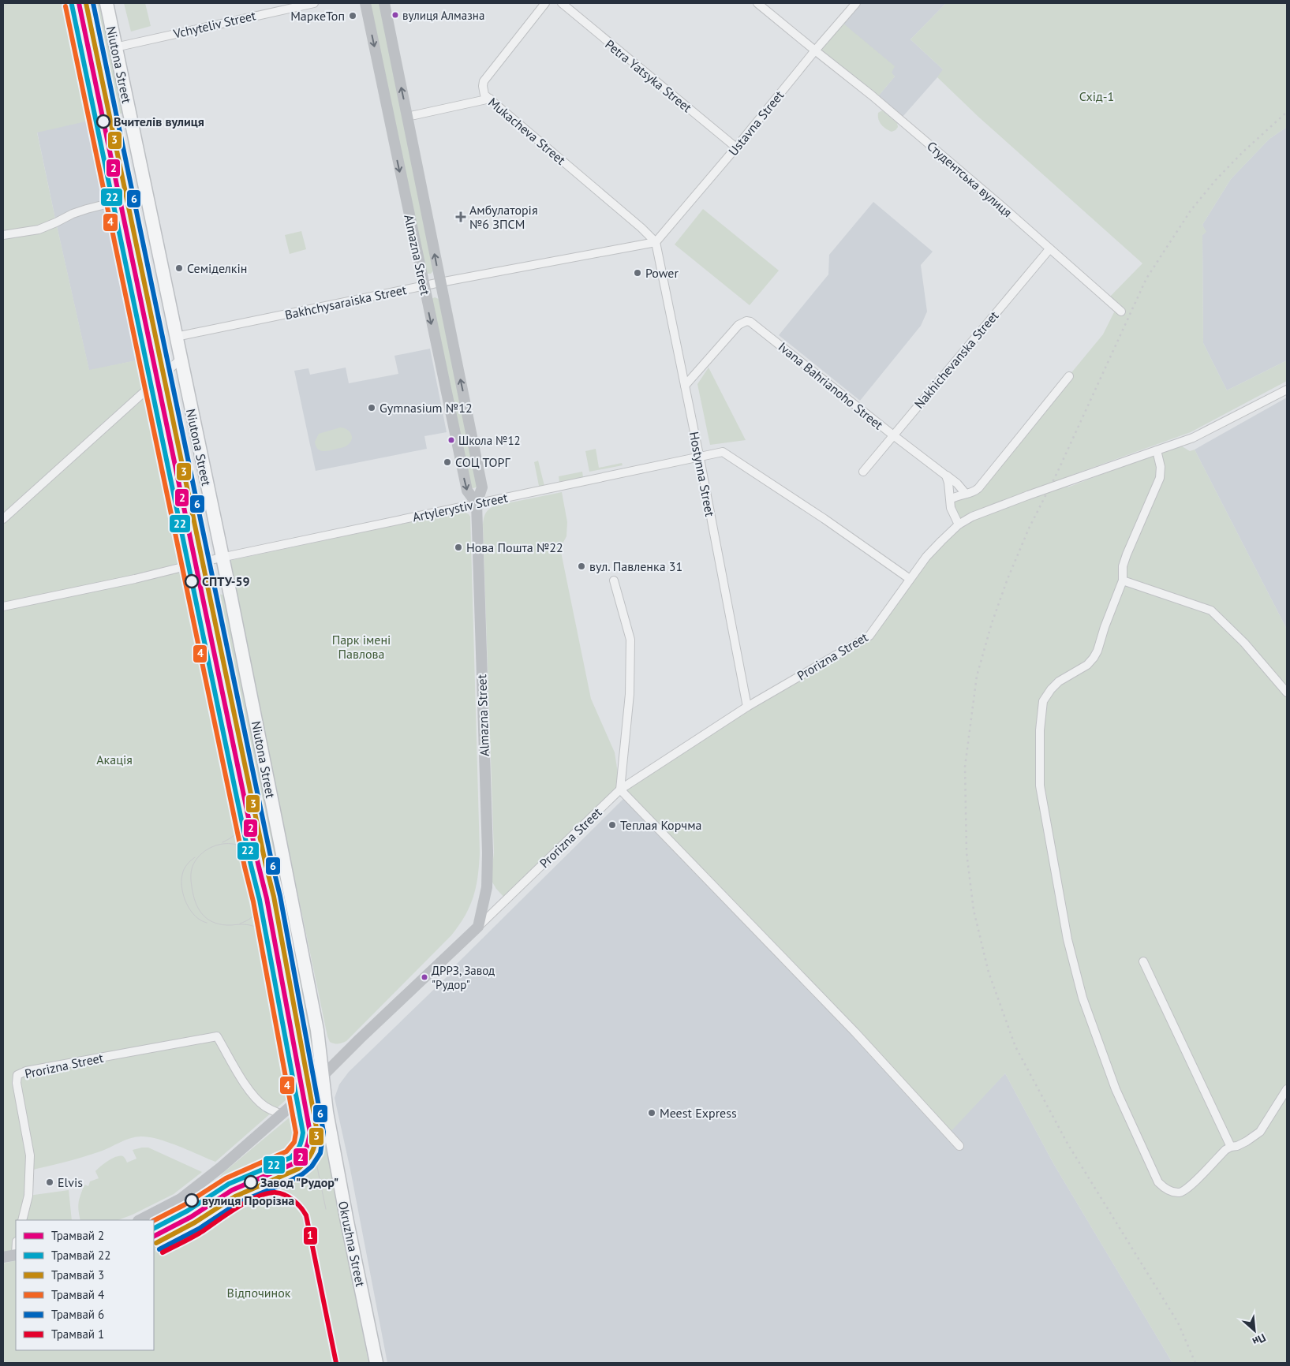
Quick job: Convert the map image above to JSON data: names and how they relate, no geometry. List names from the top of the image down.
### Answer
{
  "streets": {
    "main road": ["Niutona Street", "Okruzhna Street"],
    "street": [
      "Vchyteliv Street",
      "Petra Yatsyka Street",
      "Ustavna Street",
      "Mukacheva Street",
      "Студентська вулиця",
      "Almazna Street",
      "Bakhchysaraiska Street",
      "Nakhichevanska Street",
      "Ivana Bahrianoho Street",
      "Hostynna Street",
      "Artylerystiv Street",
      "Prorizna Street"
    ]
  },
  "crossings": [
    ["Vchyteliv Street", "Niutona Street"],
    ["Niutona Street", "Bakhchysaraiska Street"],
    ["Niutona Street", "Artylerystiv Street"],
    ["Niutona Street", "Prorizna Street"],
    ["Niutona Street", "Okruzhna Street"],
    ["Petra Yatsyka Street", "Ustavna Street"],
    ["Ustavna Street", "Mukacheva Street"],
    ["Ustavna Street", "Студентська вулиця"],
    ["Ustavna Street", "Bakhchysaraiska Street"],
    ["Ustavna Street", "Hostynna Street"],
    ["Mukacheva Street", "Bakhchysaraiska Street"],
    ["Mukacheva Street", "Hostynna Street"],
    ["Студентська вулиця", "Nakhichevanska Street"],
    ["Almazna Street", "Bakhchysaraiska Street"],
    ["Almazna Street", "Artylerystiv Street"],
    ["Almazna Street", "Prorizna Street"],
    ["Bakhchysaraiska Street", "Hostynna Street"],
    ["Nakhichevanska Street", "Ivana Bahrianoho Street"],
    ["Ivana Bahrianoho Street", "Hostynna Street"],
    ["Hostynna Street", "Artylerystiv Street"],
    ["Hostynna Street", "Prorizna Street"],
    ["Artylerystiv Street", "Prorizna Street"],
    ["Prorizna Street", "Okruzhna Street"]
  ],
  "parks": [
    "Схід-1",
    "Парк імені Павлова",
    "Акація",
    "Відпочинок"
  ],
  "places": {
    "other": [
      "вулиця Алмазна",
      "МаркеТоп",
      "Вчителів вулиця",
      "Семіделкін",
      "Power",
      "Gymnasium №12",
      "Школа №12",
      "СОЦ ТОРГ",
      "Нова Пошта №22",
      "вул. Павленка 31",
      "СПТУ-59",
      "Теплая Корчма",
      "ДРРЗ, Завод \"Рудор\"",
      "Meest Express",
      "Elvis",
      "Завод \"Рудор\"",
      "вулиця Прорізна"
    ],
    "health": ["Амбулаторія №6 ЗПСМ"]
  },
  "lines": [
    "tram line 2",
    "tram line 3",
    "tram line 6",
    "tram line 22",
    "tram line 4",
    "tram line 1"
  ],
  "legend": [
    "Трамвай 2",
    "Трамвай 22",
    "Трамвай 3",
    "Трамвай 4",
    "Трамвай 6",
    "Трамвай 1"
  ],
  "north": "bottom right"
}
